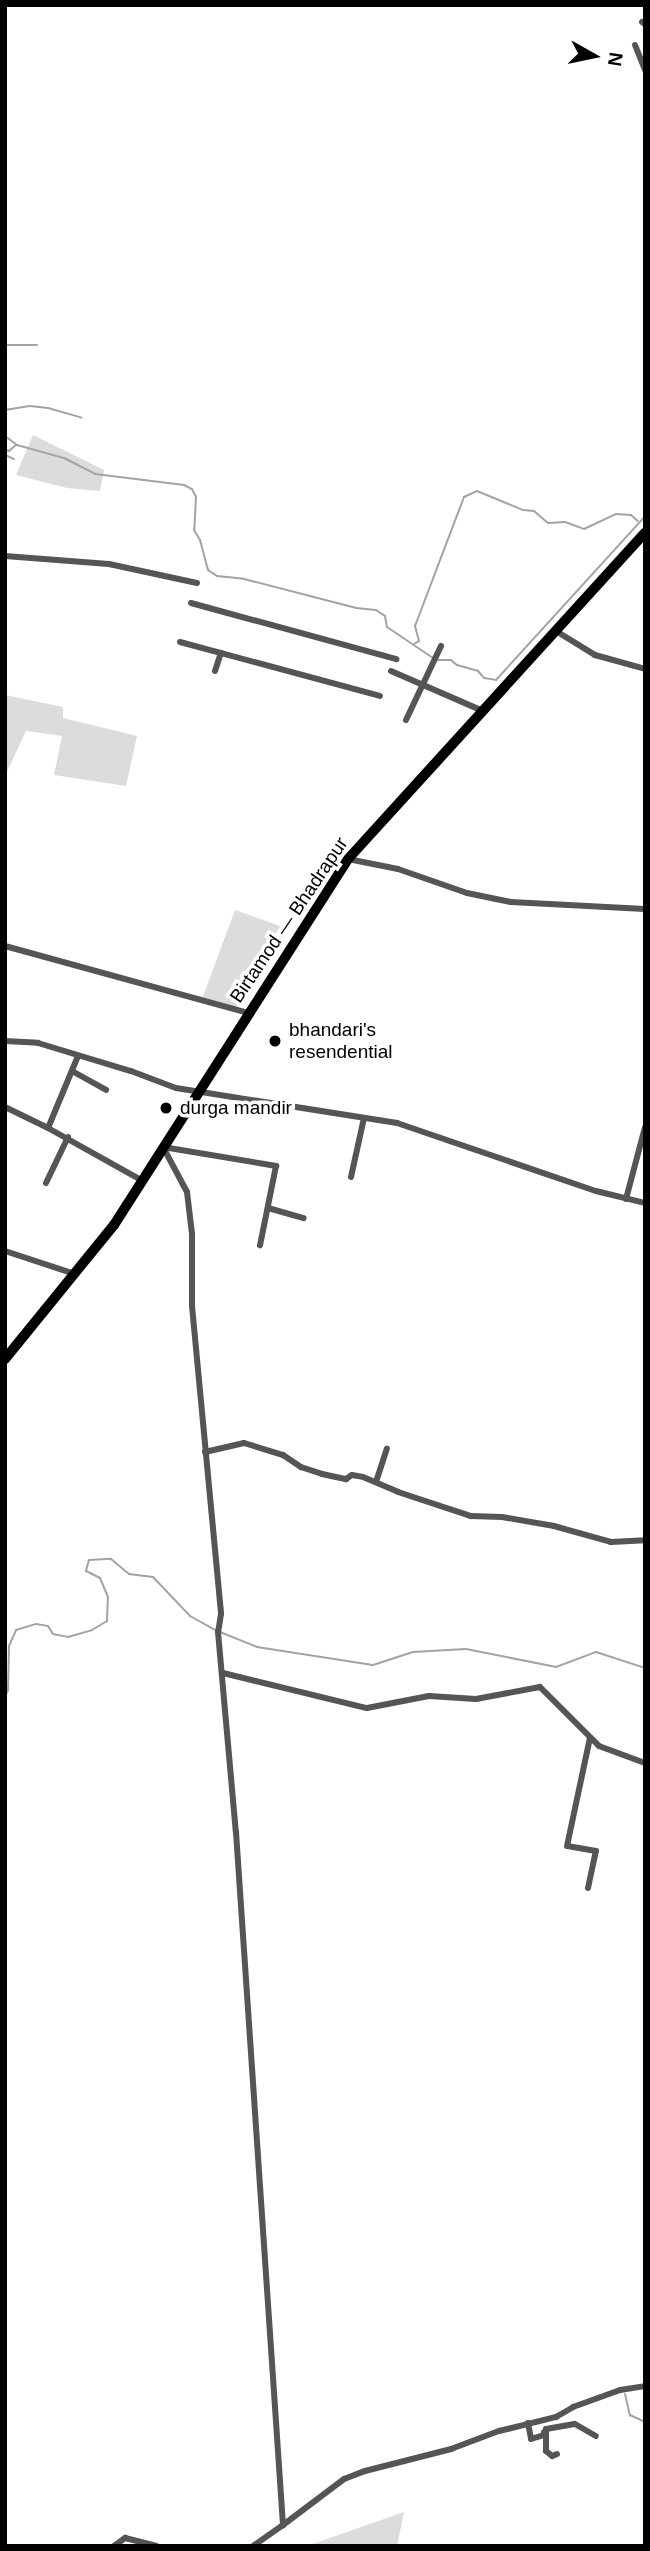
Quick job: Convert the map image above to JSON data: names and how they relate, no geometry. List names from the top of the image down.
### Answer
{
  "streets": {
    "main road": ["Birtamod — Bhadrapur"]
  },
  "places": ["bhandari's resendential", "durga mandir"],
  "north": "right"
}
